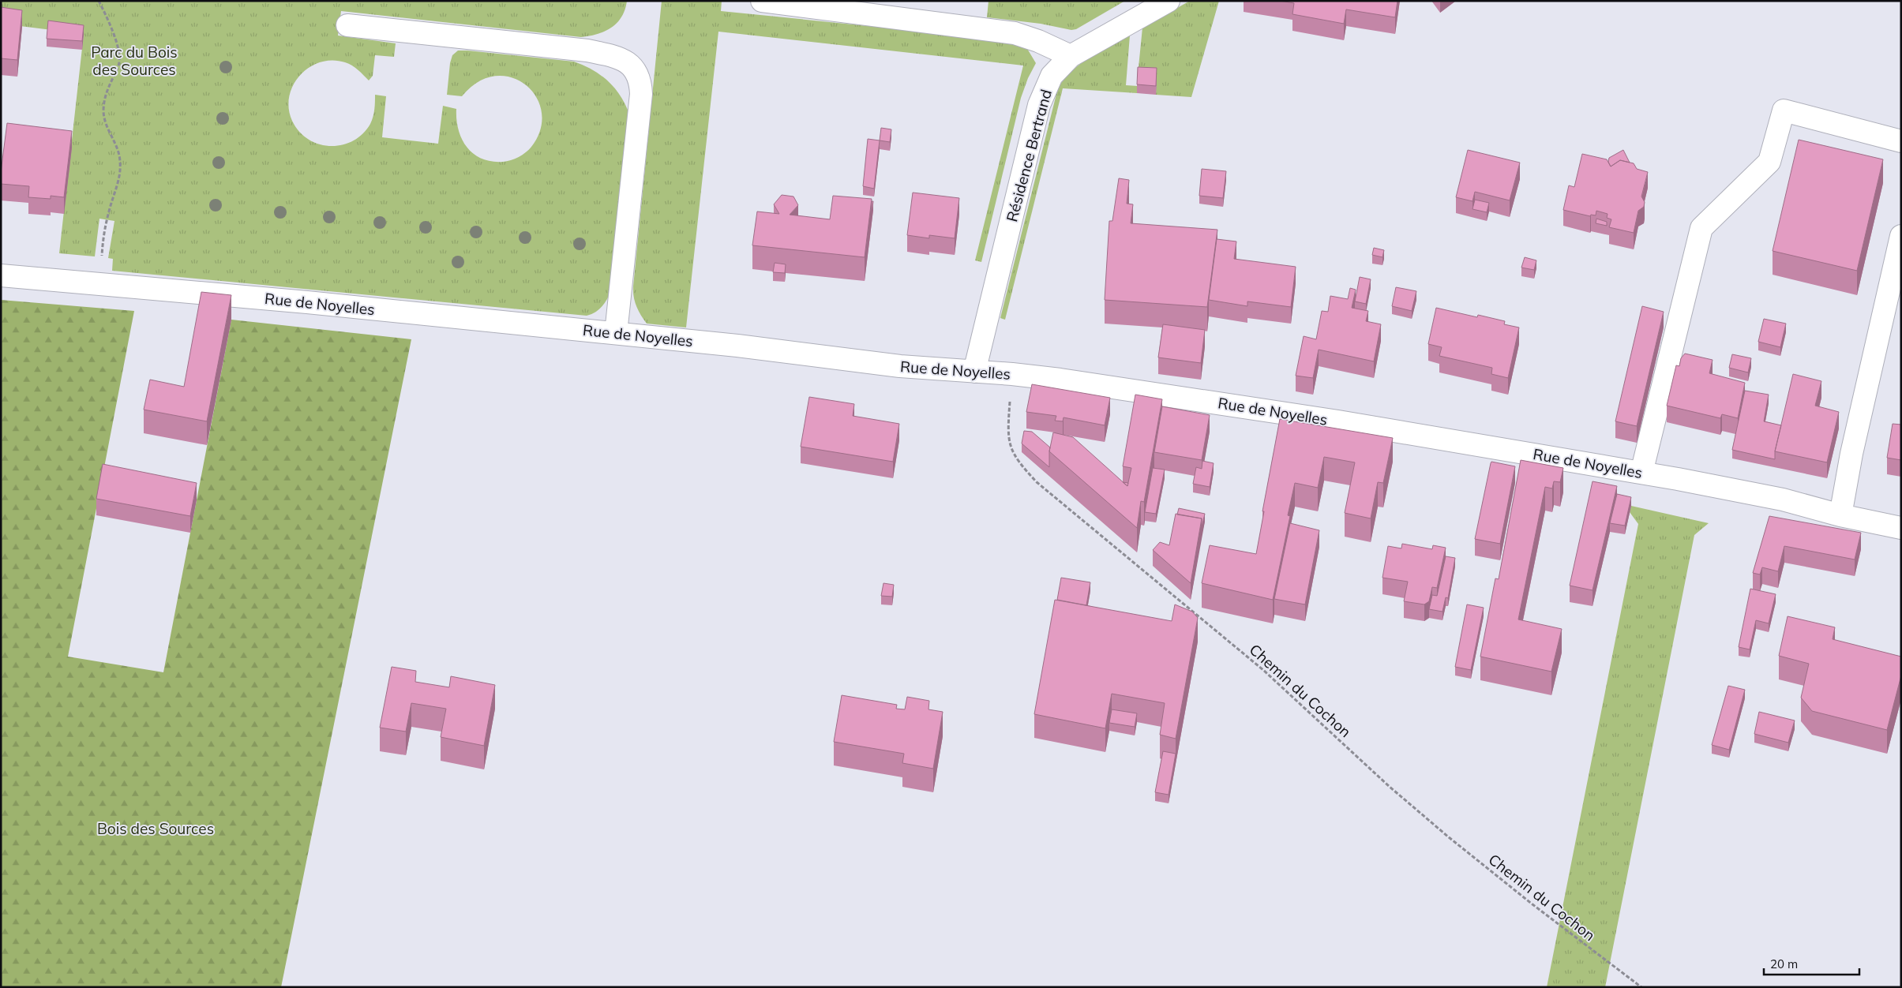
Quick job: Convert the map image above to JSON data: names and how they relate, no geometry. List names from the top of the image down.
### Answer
{
  "streets": {
    "street": ["Résidence Bertrand", "Rue de Noyelles"],
    "path": ["Chemin du Cochon"]
  },
  "crossings": [
    ["Résidence Bertrand", "Rue de Noyelles"],
    ["Rue de Noyelles", "Chemin du Cochon"]
  ],
  "parks": ["Parc du Bois des Sources", "Bois des Sources"],
  "scale_bar": "20 m"
}
